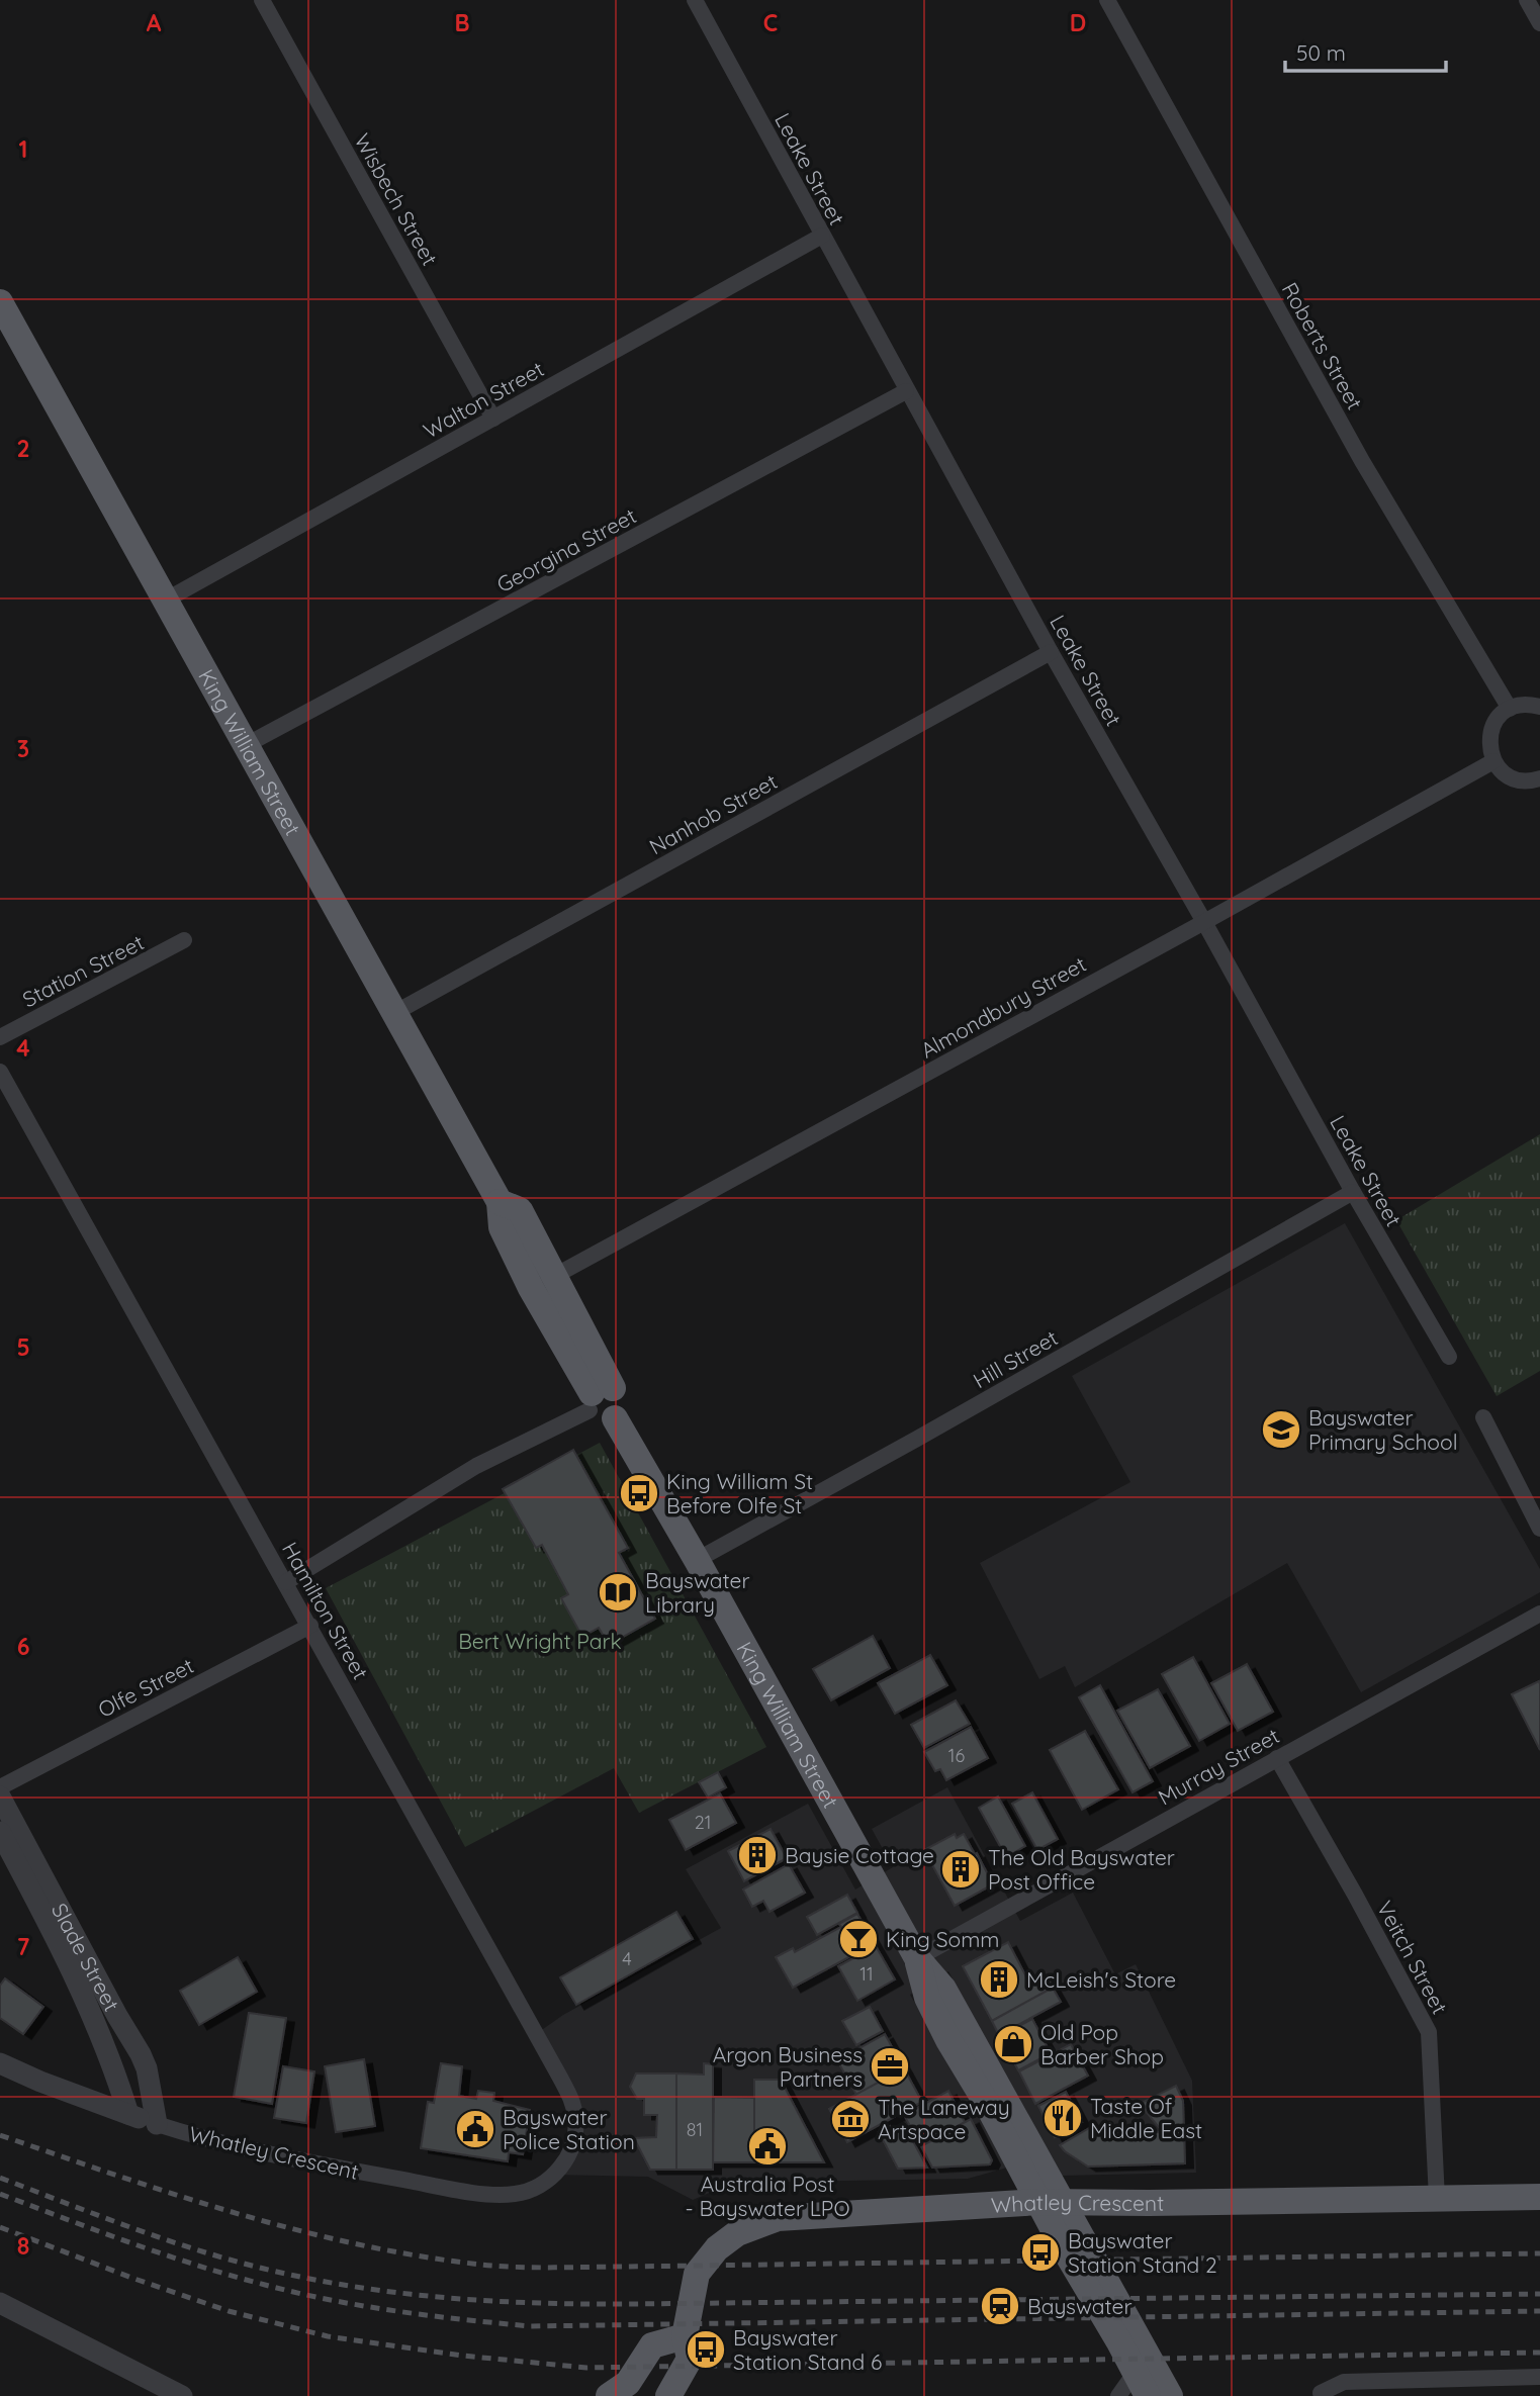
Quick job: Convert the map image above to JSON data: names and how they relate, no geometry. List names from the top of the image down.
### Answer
{
  "streets": {
    "main road": ["King William Street", "Whatley Crescent"],
    "street": [
      "Leake Street",
      "Wisbech Street",
      "Roberts Street",
      "Walton Street",
      "Georgina Street",
      "Nanhob Street",
      "Station Street",
      "Almondbury Street",
      "Hill Street",
      "Hamilton Street",
      "Olfe Street",
      "Murray Street",
      "Slade Street",
      "Veitch Street"
    ]
  },
  "crossings": [
    ["Leake Street", "Walton Street"],
    ["Leake Street", "Georgina Street"],
    ["Leake Street", "Nanhob Street"],
    ["Leake Street", "Almondbury Street"],
    ["Leake Street", "Hill Street"],
    ["Wisbech Street", "Walton Street"],
    ["Walton Street", "King William Street"],
    ["Georgina Street", "King William Street"],
    ["King William Street", "Nanhob Street"],
    ["King William Street", "Almondbury Street"],
    ["King William Street", "Hill Street"],
    ["King William Street", "Murray Street"],
    ["King William Street", "Whatley Crescent"],
    ["Hamilton Street", "Olfe Street"],
    ["Hamilton Street", "Whatley Crescent"],
    ["Murray Street", "Veitch Street"],
    ["Slade Street", "Whatley Crescent"],
    ["Veitch Street", "Whatley Crescent"]
  ],
  "parks": ["Bert Wright Park"],
  "places": {
    "school or university": ["Bayswater Primary School"],
    "bus stop": ["King William St Before Olfe St", "Bayswater Station Stand 2", "Bayswater Station Stand 6"],
    "library": ["Bayswater Library"],
    "building": ["Baysie Cottage", "The Old Bayswater Post Office", "McLeish's Store"],
    "bar": ["King Somm"],
    "shop": ["Old Pop Barber Shop"],
    "office": ["Argon Business Partners"],
    "restaurant": ["Taste Of Middle East"],
    "museum": ["The Laneway Artspace"],
    "public building": ["Bayswater Police Station", "Australia Post - Bayswater LPO"],
    "station": ["Bayswater"]
  },
  "house_numbers": [
    "16",
    "21",
    "4",
    "11",
    "81"
  ],
  "scale_bar": "50 m",
  "grid": {
    "columns": [
      "A",
      "B",
      "C",
      "D"
    ],
    "rows": [
      "1",
      "2",
      "3",
      "4",
      "5",
      "6",
      "7",
      "8"
    ]
  }
}
